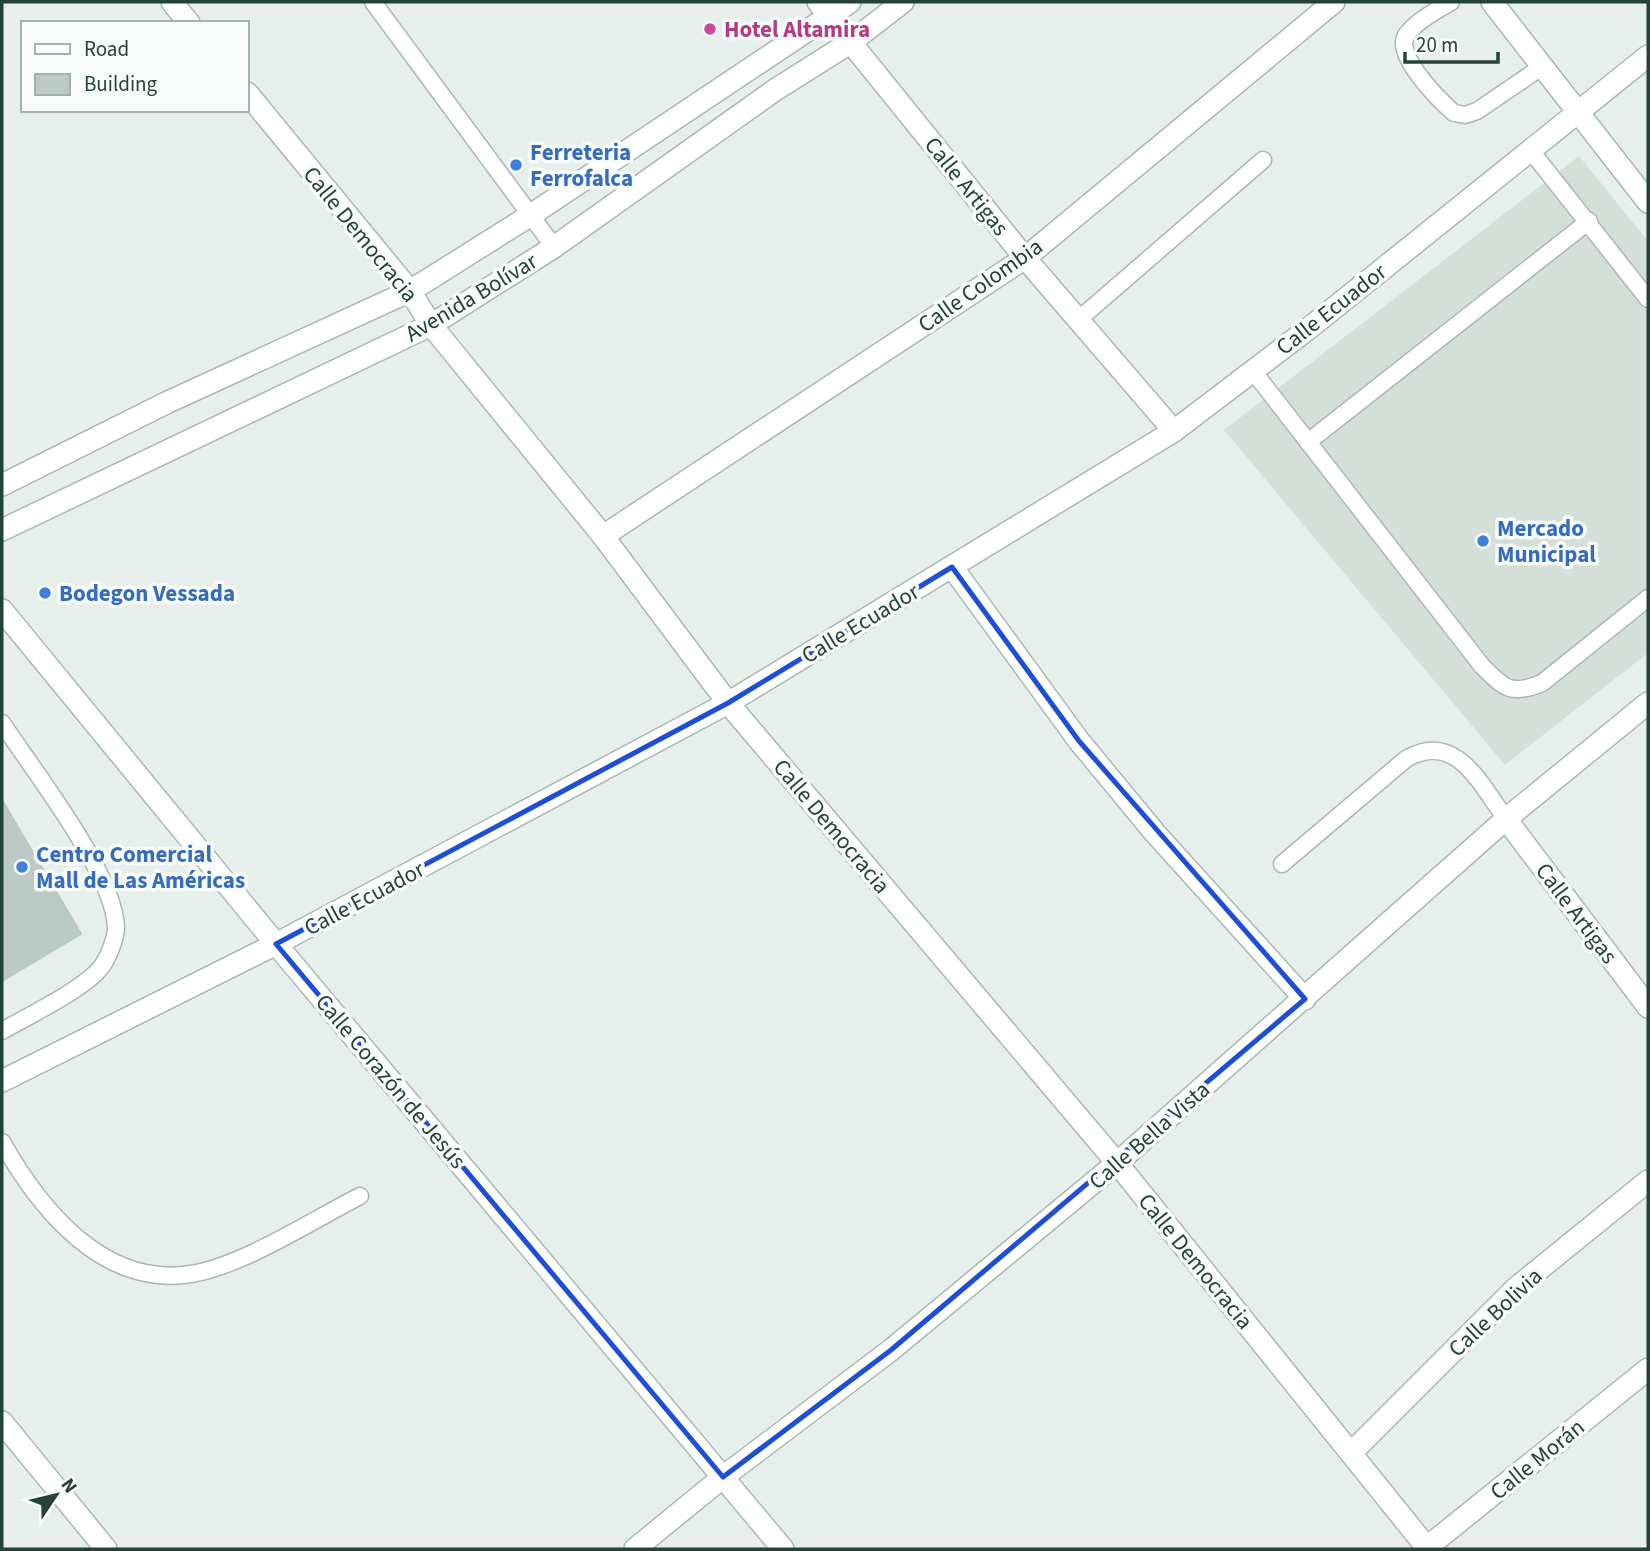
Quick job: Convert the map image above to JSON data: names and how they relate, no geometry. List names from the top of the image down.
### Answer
{
  "streets": {
    "street": [
      "Calle Artigas",
      "Calle Democracia",
      "Calle Colombia",
      "Avenida Bolívar",
      "Calle Ecuador",
      "Calle Corazón de Jesús",
      "Calle Bella Vista",
      "Calle Bolivia",
      "Calle Morán"
    ]
  },
  "crossings": [
    ["Calle Artigas", "Calle Colombia"],
    ["Calle Artigas", "Avenida Bolívar"],
    ["Calle Artigas", "Calle Ecuador"],
    ["Calle Artigas", "Calle Bella Vista"],
    ["Calle Democracia", "Calle Colombia"],
    ["Calle Democracia", "Avenida Bolívar"],
    ["Calle Democracia", "Calle Ecuador"],
    ["Calle Democracia", "Calle Bella Vista"],
    ["Calle Democracia", "Calle Bolivia"],
    ["Calle Democracia", "Calle Morán"],
    ["Calle Ecuador", "Calle Corazón de Jesús"],
    ["Calle Corazón de Jesús", "Calle Bella Vista"]
  ],
  "places": [
    "Hotel Altamira",
    "Ferreteria Ferrofalca",
    "Mercado Municipal",
    "Bodegon Vessada",
    "Centro Comercial Mall de Las Américas"
  ],
  "legend": ["Road", "Building"],
  "scale_bar": "20 m",
  "north": "top right"
}
